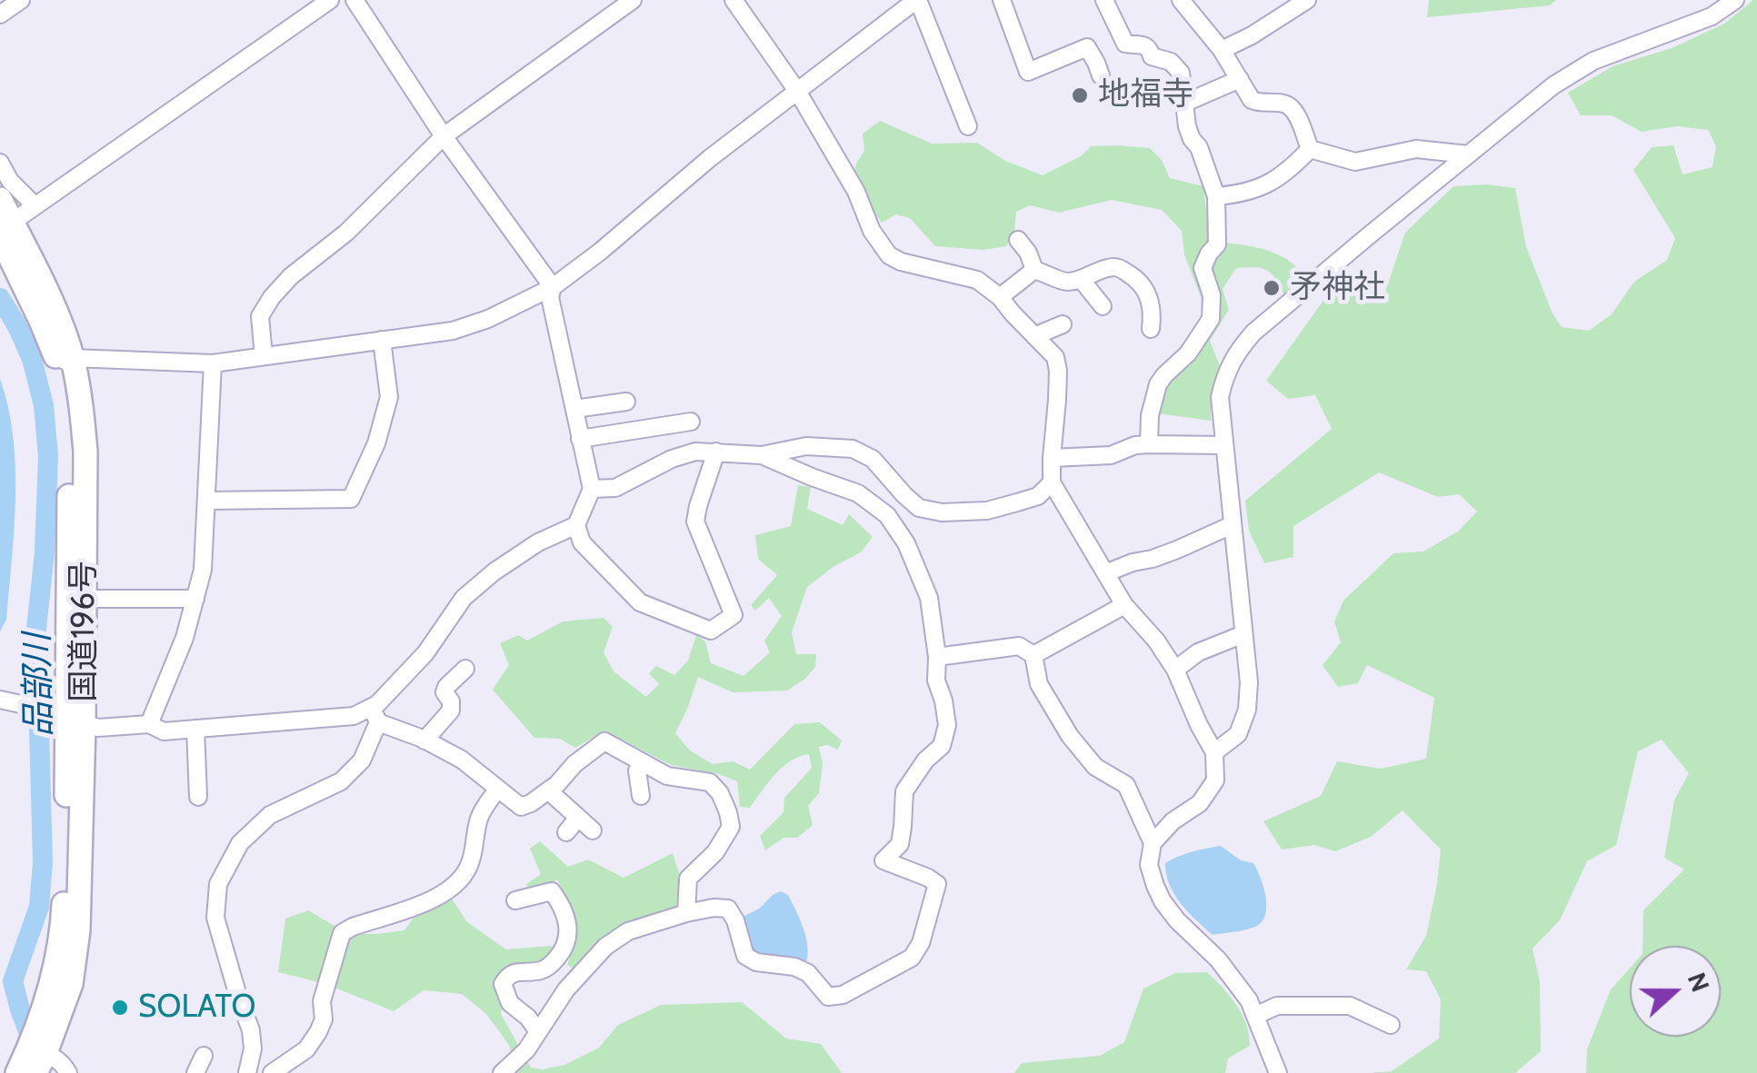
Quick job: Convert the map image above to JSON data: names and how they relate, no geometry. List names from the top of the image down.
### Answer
{
  "streets": {
    "highway": ["国道196号"]
  },
  "water": ["品部川"],
  "places": ["地福寺", "矛神社", "SOLATO"],
  "north": "right"
}
